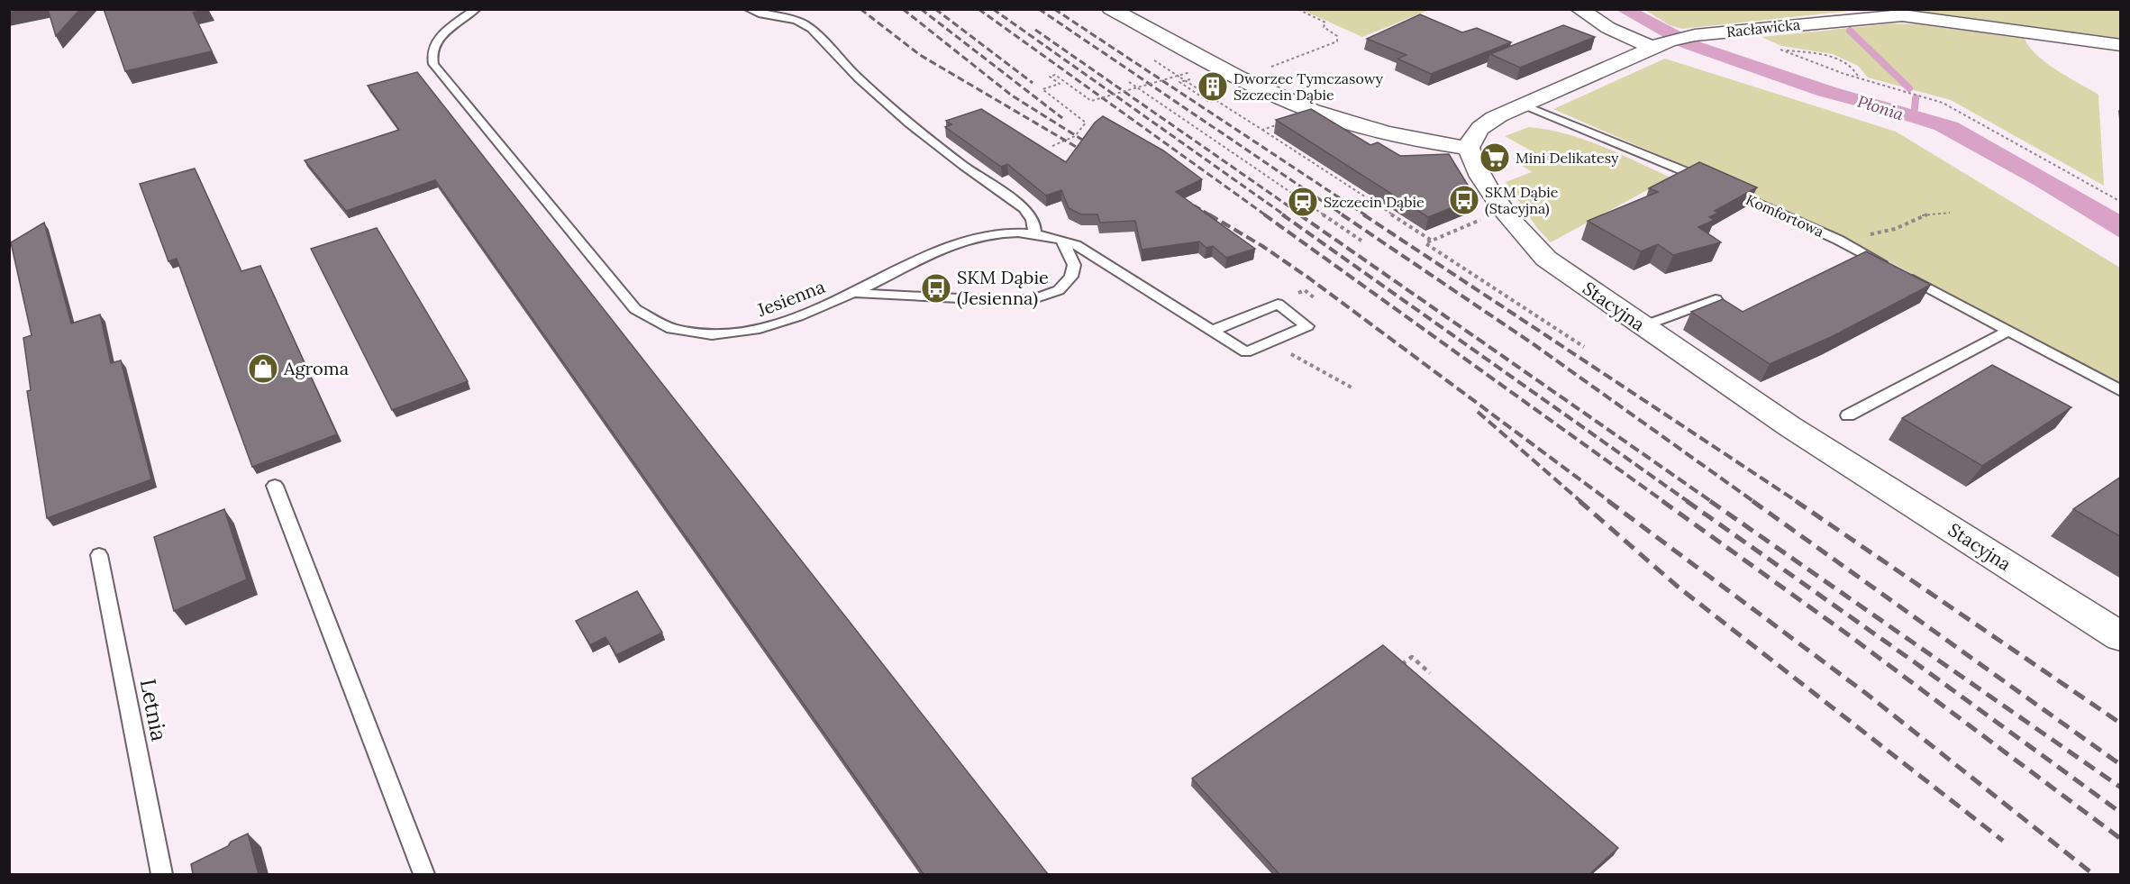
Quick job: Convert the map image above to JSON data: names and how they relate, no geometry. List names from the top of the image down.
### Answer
{
  "streets": {
    "street": ["Racławicka", "Stacyjna"],
    "lane": ["Komfortowa", "Jesienna", "Letnia"]
  },
  "crossings": [
    ["Racławicka", "Komfortowa"],
    ["Racławicka", "Stacyjna"]
  ],
  "water": ["Płonia"],
  "places": {
    "building": ["Dworzec Tymczasowy Szczecin Dąbie"],
    "supermarket": ["Mini Delikatesy"],
    "bus stop": ["SKM Dąbie (Stacyjna)", "SKM Dąbie (Jesienna)"],
    "station": ["Szczecin Dąbie"],
    "shop": ["Agroma"]
  }
}
